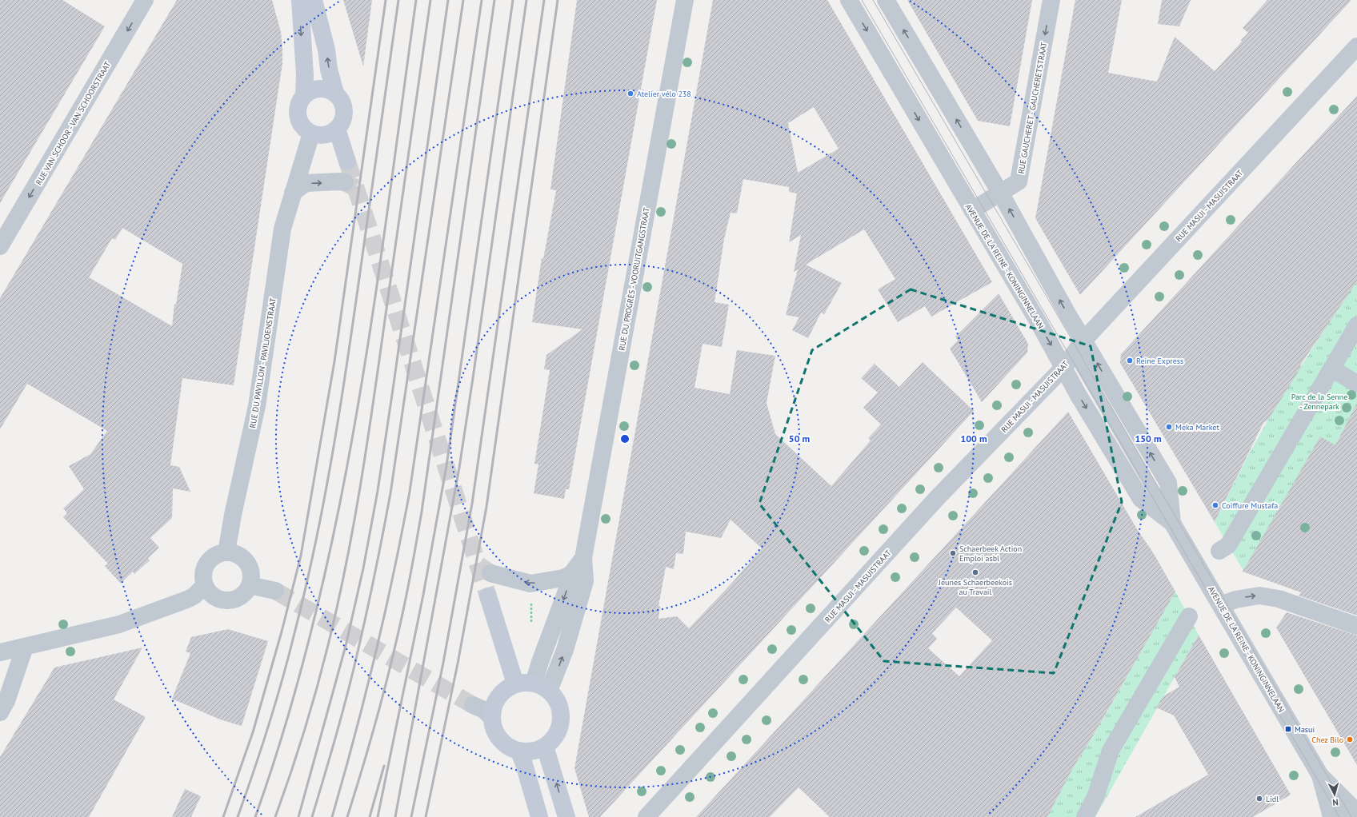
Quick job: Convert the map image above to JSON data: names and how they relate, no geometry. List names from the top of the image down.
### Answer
{
  "streets": {
    "street": [
      "RUE GAUCHERET - GAUCHERETSTRAAT",
      "RUE VAN SCHOOR - VAN SCHOORSTRAAT",
      "RUE MASUI - MASUISTRAAT",
      "AVENUE DE LA REINE - KONINGINNELAAN",
      "RUE DU PROGRÈS - VOORUITGANGSTRAAT",
      "RUE DU PAVILLON - PAVILJOENSTRAAT"
    ]
  },
  "crossings": [
    ["RUE GAUCHERET - GAUCHERETSTRAAT", "AVENUE DE LA REINE - KONINGINNELAAN"],
    ["RUE MASUI - MASUISTRAAT", "AVENUE DE LA REINE - KONINGINNELAAN"]
  ],
  "one_way": ["RUE GAUCHERET - GAUCHERETSTRAAT", "RUE VAN SCHOOR - VAN SCHOORSTRAAT"],
  "parks": ["Parc de la Senne - Zennepark"],
  "places": {
    "other": [
      "Atelier vélo 238",
      "Reine Express",
      "Meka Market",
      "Coiffure Mustafa",
      "Schaerbeek Action Emploi asbl",
      "Jeunes Schaerbeekois au Travail",
      "Chez Bilo",
      "Lidl"
    ],
    "transit": ["Masui"]
  },
  "north": "bottom",
  "rings": ["50 m", "100 m", "150 m"]
}
